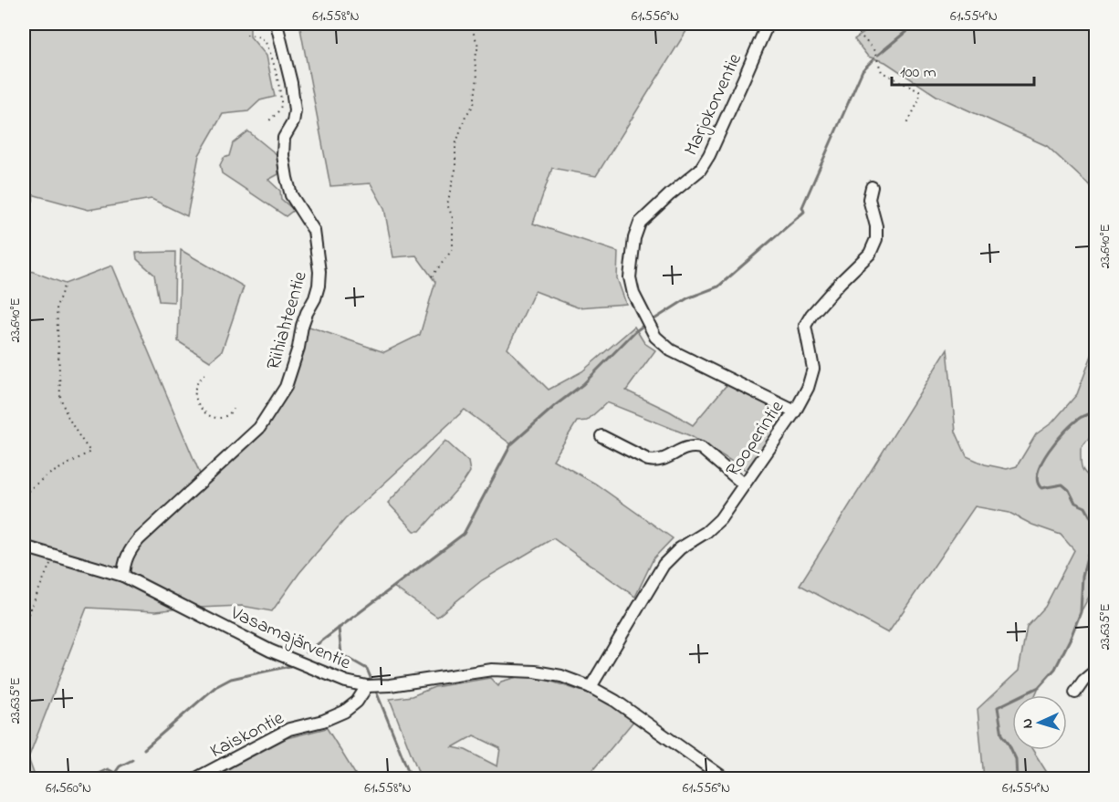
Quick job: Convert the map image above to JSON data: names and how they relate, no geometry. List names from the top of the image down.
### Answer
{
  "streets": {
    "street": [
      "Marjokorventie",
      "Riihiahteentie",
      "Rooperintie",
      "Vasamajärventie",
      "Kaiskontie"
    ]
  },
  "crossings": [
    ["Marjokorventie", "Rooperintie"],
    ["Riihiahteentie", "Vasamajärventie"],
    ["Rooperintie", "Vasamajärventie"],
    ["Vasamajärventie", "Kaiskontie"]
  ],
  "scale_bar": "100 m",
  "north": "left",
  "coordinates": [
    "61.558°N",
    "61.556°N",
    "61.554°N",
    "23.640°E",
    "23.635°E",
    "61.560°N"
  ]
}
